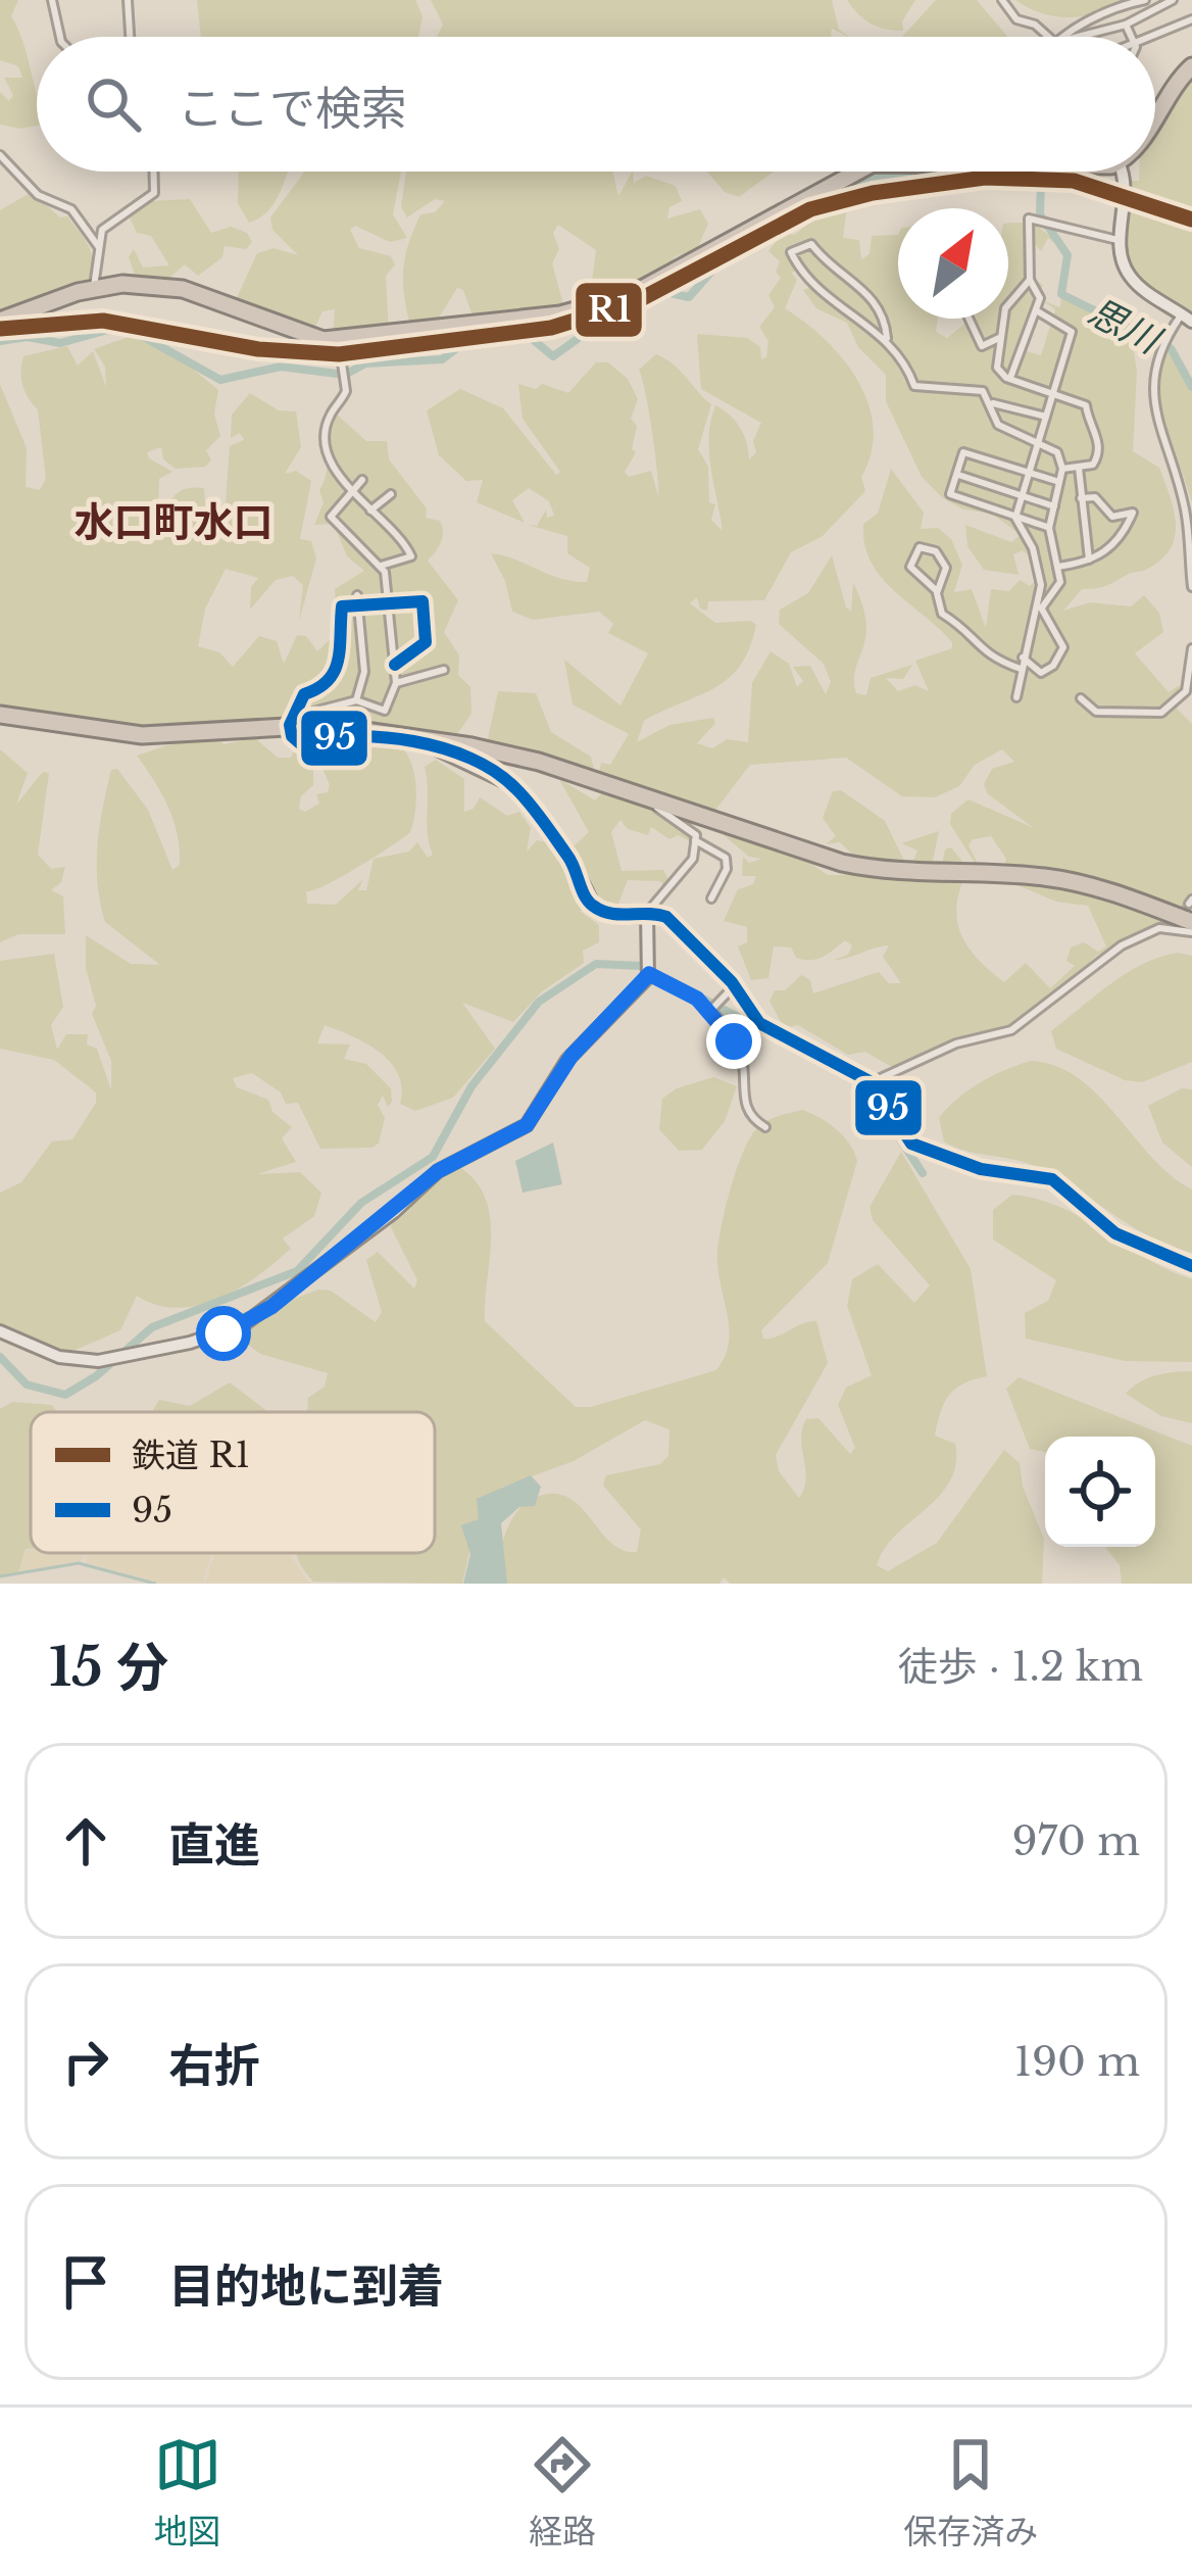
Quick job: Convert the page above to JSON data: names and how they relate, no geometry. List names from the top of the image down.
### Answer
{
  "districts": ["水口町水口"],
  "water": ["思川"],
  "lines": ["rail line R1", "transit line 95"],
  "legend": ["鉄道 R1", "95"],
  "north": "top right",
  "page": {
    "search": "ここで検索",
    "heading": ["15 分", "徒歩 · 1.2 km"],
    "list": [
      ["直進", "970 m"],
      ["右折", "190 m"],
      "目的地に到着"
    ],
    "nav": ["地図", "経路", "保存済み"]
  }
}
